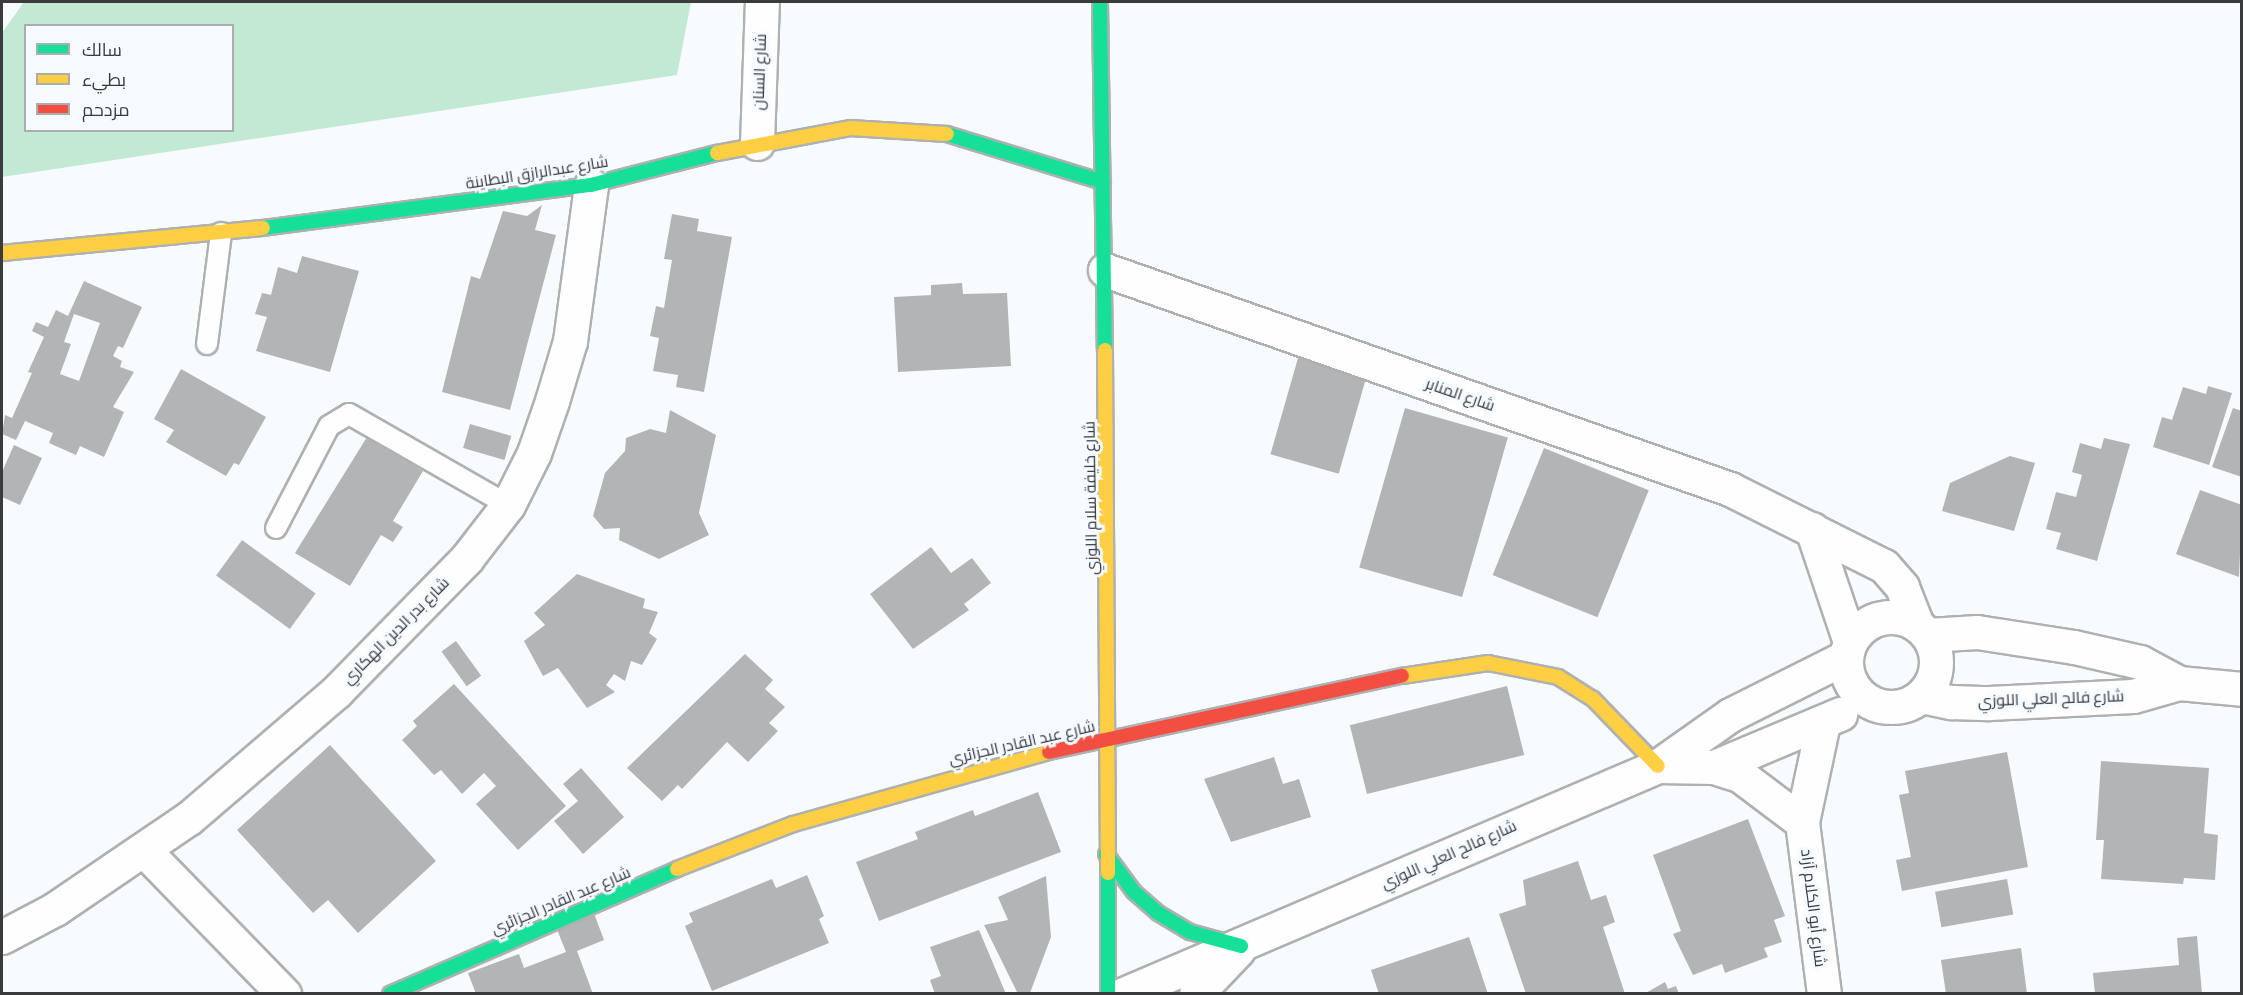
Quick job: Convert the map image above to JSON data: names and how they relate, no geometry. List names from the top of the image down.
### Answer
{
  "streets": {
    "street": [
      "شارع السنان",
      "شارع عبدالرازق البطاينة",
      "شارع المنابر",
      "شارع خليفة سلام اللوزي",
      "شارع بدر الدين الهكاري",
      "شارع فالح العلي اللوزي",
      "شارع عبد القادر الجزائري",
      "شارع أبو الكلام آزاد"
    ]
  },
  "crossings": [
    ["شارع السنان", "شارع عبدالرازق البطاينة"],
    ["شارع عبدالرازق البطاينة", "شارع خليفة سلام اللوزي"],
    ["شارع عبدالرازق البطاينة", "شارع بدر الدين الهكاري"],
    ["شارع المنابر", "شارع خليفة سلام اللوزي"],
    ["شارع المنابر", "شارع فالح العلي اللوزي"],
    ["شارع خليفة سلام اللوزي", "شارع عبد القادر الجزائري"],
    ["شارع فالح العلي اللوزي", "شارع عبد القادر الجزائري"],
    ["شارع فالح العلي اللوزي", "شارع أبو الكلام آزاد"]
  ],
  "legend": ["سالك", "بطيء", "مزدحم"]
}
